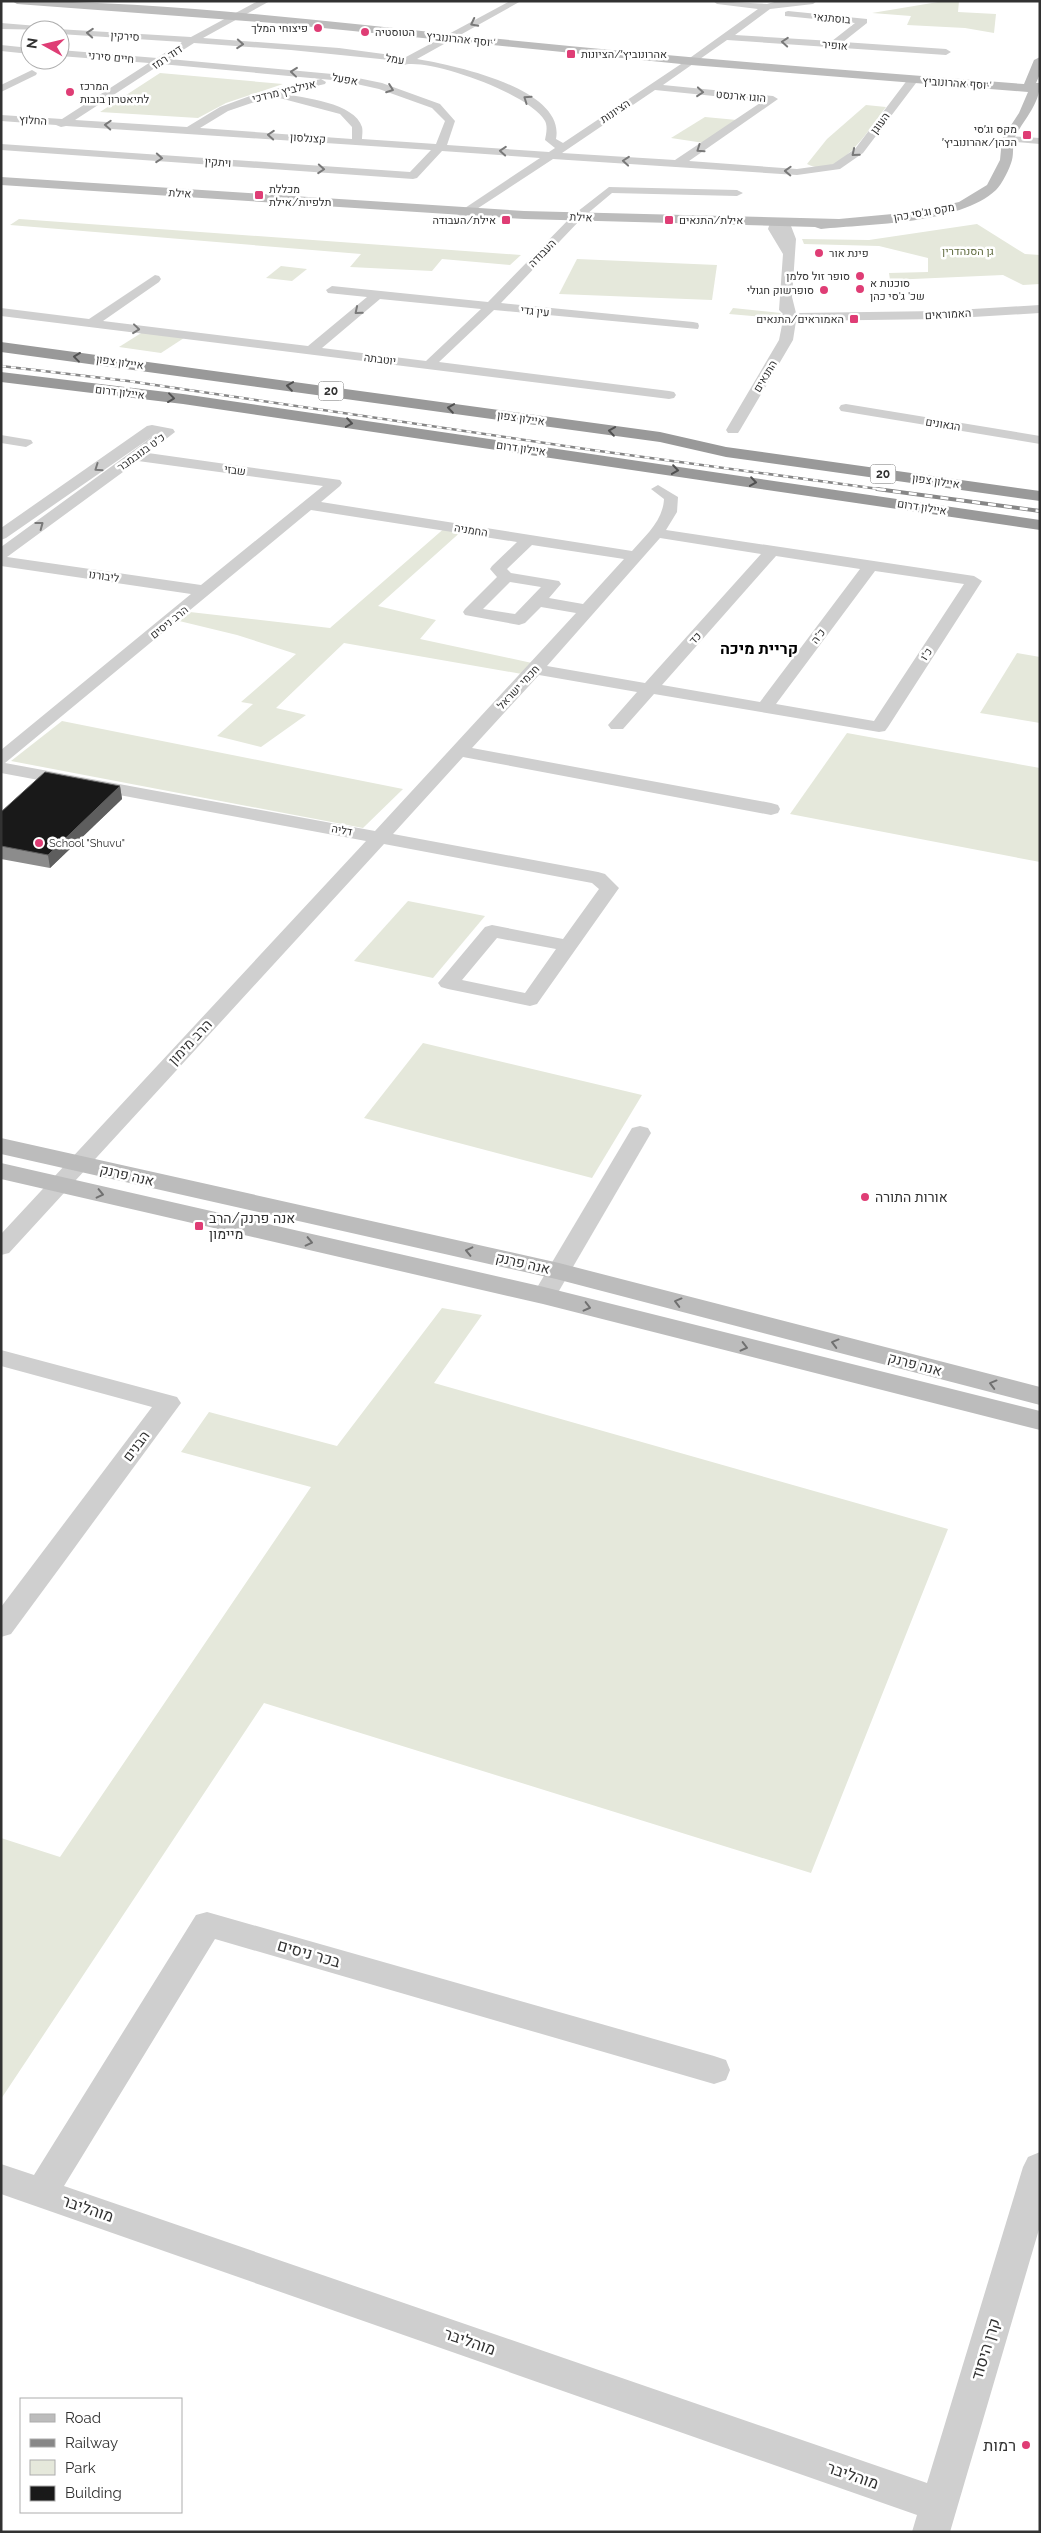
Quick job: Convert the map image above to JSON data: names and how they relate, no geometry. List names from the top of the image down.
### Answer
{
  "streets": {
    "highway": ["איילון צפון", "20", "איילון דרום"],
    "street": [
      "בוסתנאי",
      "סירקין",
      "יוסף אהרונוביץ'",
      "אופיר",
      "חיים סירני",
      "דוד רמז",
      "עמל",
      "אפעל",
      "אנילביץ מרדכי",
      "הוגו ארנסט",
      "הציונות",
      "החלוץ",
      "העוגן",
      "קצנלסון",
      "ויתקין",
      "אילת",
      "מקס וג'סי כהן",
      "העבודה",
      "עין גדי",
      "האמוראים",
      "יוטבתה",
      "התנאים",
      "הגאונים",
      "כ\"ט בנובמבר",
      "שבזי",
      "החמניה",
      "ליבורנו",
      "הרב ניסים",
      "כ\"ה",
      "כד",
      "כ\"ו",
      "חכמי ישראל",
      "דליה",
      "הרב מימון",
      "אנה פרנק",
      "הבנים",
      "בכר ניסים",
      "מוהליבר",
      "קרן היסוד"
    ]
  },
  "crossings": [
    ["בוסתנאי", "אופיר"],
    ["בוסתנאי", "הציונות"],
    ["סירקין", "דוד רמז"],
    ["סירקין", "עמל"],
    ["יוסף אהרונוביץ'", "דוד רמז"],
    ["יוסף אהרונוביץ'", "אנילביץ מרדכי"],
    ["יוסף אהרונוביץ'", "הציונות"],
    ["יוסף אהרונוביץ'", "העוגן"],
    ["יוסף אהרונוביץ'", "מקס וג'סי כהן"],
    ["אופיר", "הציונות"],
    ["חיים סירני", "דוד רמז"],
    ["חיים סירני", "אפעל"],
    ["דוד רמז", "עמל"],
    ["דוד רמז", "אפעל"],
    ["דוד רמז", "החלוץ"],
    ["דוד רמז", "קצנלסון"],
    ["דוד רמז", "ויתקין"],
    ["עמל", "אנילביץ מרדכי"],
    ["עמל", "הציונות"],
    ["אפעל", "אנילביץ מרדכי"],
    ["אפעל", "קצנלסון"],
    ["אפעל", "ויתקין"],
    ["אנילביץ מרדכי", "קצנלסון"],
    ["הוגו ארנסט", "הציונות"],
    ["הוגו ארנסט", "העוגן"],
    ["הציונות", "קצנלסון"],
    ["הציונות", "אילת"],
    ["החלוץ", "קצנלסון"],
    ["אילת", "מקס וג'סי כהן"],
    ["אילת", "העבודה"],
    ["אילת", "התנאים"],
    ["מקס וג'סי כהן", "התנאים"],
    ["העבודה", "עין גדי"],
    ["העבודה", "יוטבתה"],
    ["האמוראים", "התנאים"],
    ["כ\"ט בנובמבר", "שבזי"],
    ["שבזי", "הרב ניסים"],
    ["החמניה", "הרב ניסים"],
    ["החמניה", "חכמי ישראל"],
    ["ליבורנו", "הרב ניסים"],
    ["כ\"ה", "כ\"ו"],
    ["חכמי ישראל", "דליה"],
    ["חכמי ישראל", "הרב מימון"],
    ["דליה", "הרב מימון"],
    ["הרב מימון", "אנה פרנק"],
    ["בכר ניסים", "מוהליבר"],
    ["מוהליבר", "קרן היסוד"]
  ],
  "one_way": [
    "סירקין",
    "העוגן",
    "קצנלסון",
    "ויתקין",
    "איילון צפון",
    "איילון דרום"
  ],
  "districts": ["קריית מיכה"],
  "parks": ["גן הסנהדרין"],
  "places": {
    "other": [
      "פיצוחי המלך",
      "הטוסטיה",
      "המרכז לתיאטרון בובות",
      "פינת אור",
      "סופר זול סלמן",
      "סוכנות א שכ' ג'סי כהן",
      "סופרשוק חגולי",
      "School \"Shuvu\"",
      "אורות התורה",
      "רמות"
    ],
    "transit": [
      "אהרונוביץ׳/הציונות",
      "מקס וג׳סי הכהן/אהרונוביץ׳",
      "מכללת תלפיות/אילת",
      "אילת/העבודה",
      "אילת/התנאים",
      "האמוראים/התנאים",
      "אנה פרנק/הרב מיימון"
    ]
  },
  "legend": [
    "Road",
    "Railway",
    "Park",
    "Building"
  ],
  "north": "left"
}
